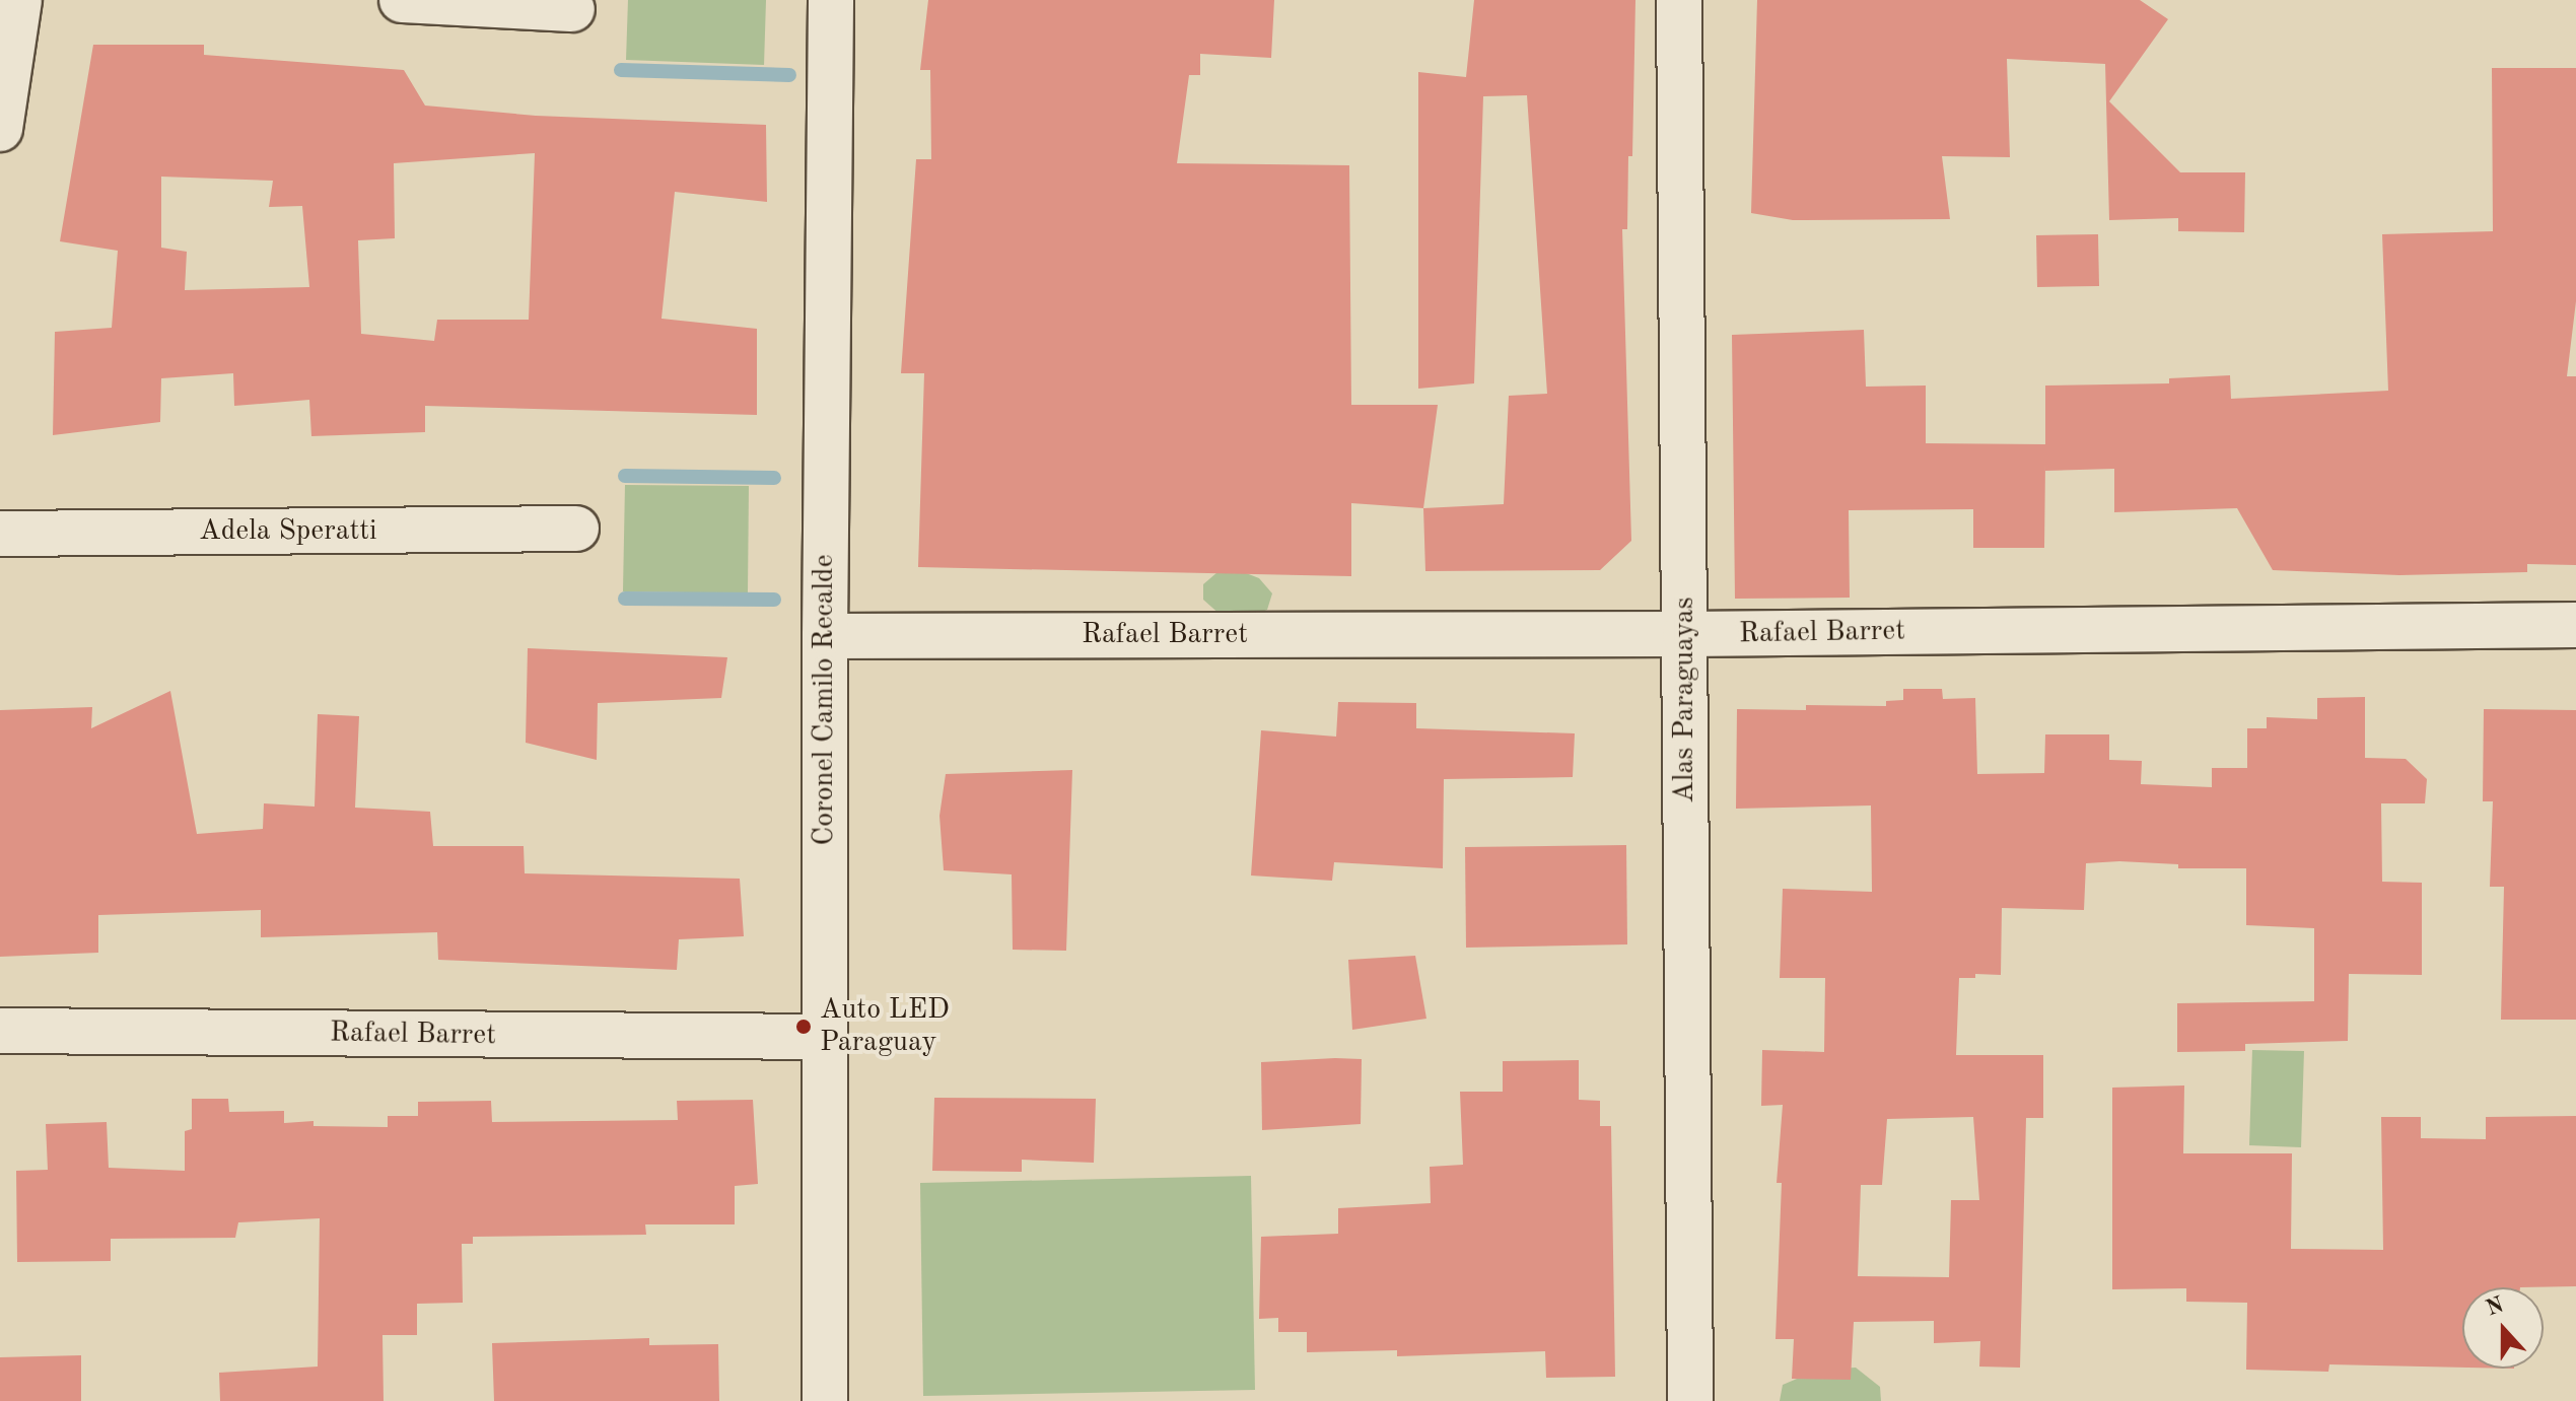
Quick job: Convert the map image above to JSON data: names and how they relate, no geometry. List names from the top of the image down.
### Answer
{
  "streets": {
    "street": [
      "Adela Speratti",
      "Rafael Barret",
      "Coronel Camilo Recalde",
      "Alas Paraguayas"
    ]
  },
  "crossings": [
    ["Rafael Barret", "Coronel Camilo Recalde"],
    ["Rafael Barret", "Alas Paraguayas"]
  ],
  "places": ["Auto LED Paraguay"],
  "north": "top"
}
